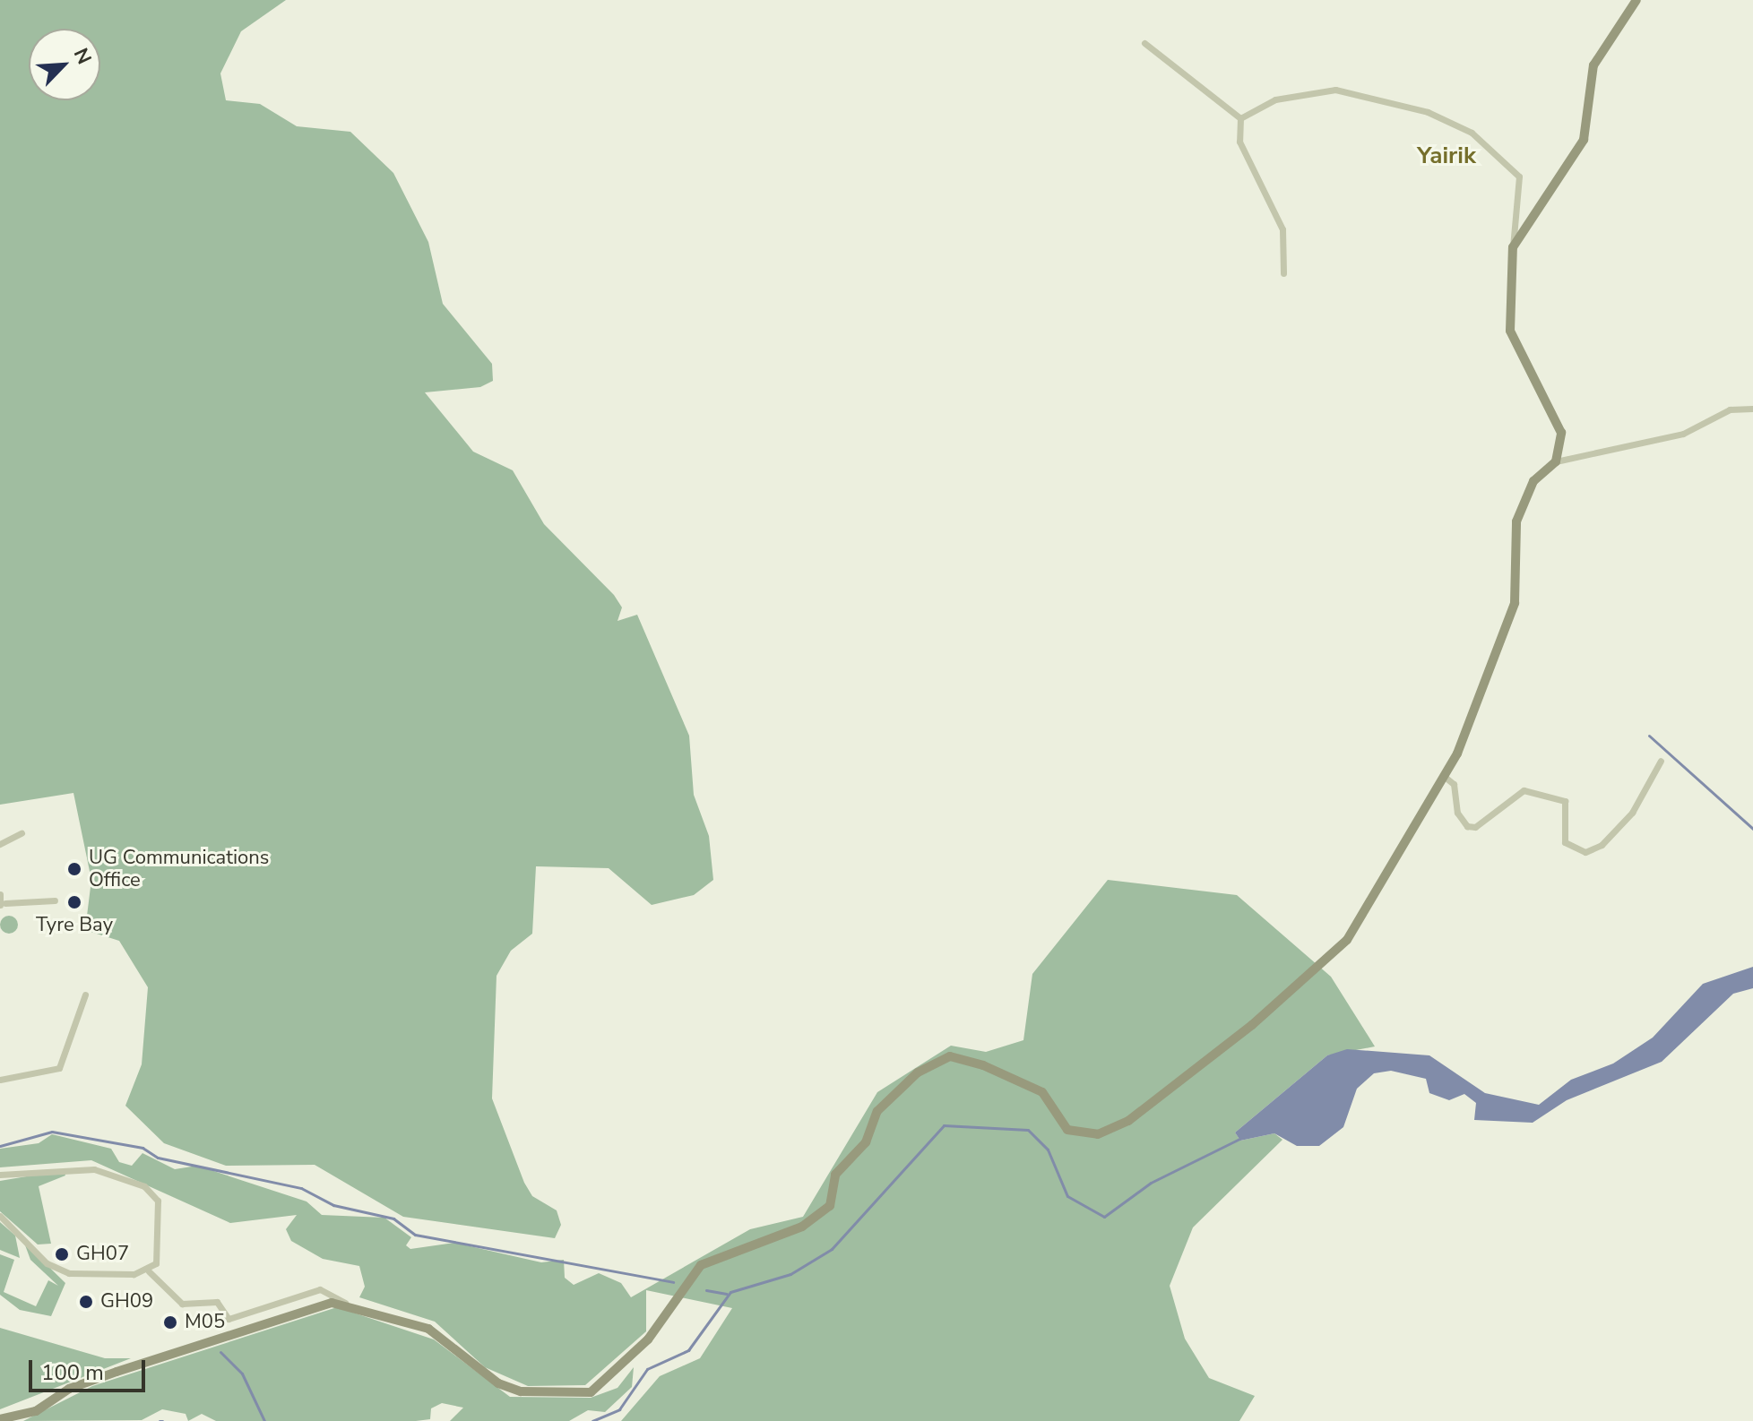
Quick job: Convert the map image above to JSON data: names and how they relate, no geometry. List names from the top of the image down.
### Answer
{
  "districts": ["Yairik"],
  "places": [
    "UG Communications Office",
    "Tyre Bay",
    "GH07",
    "GH09",
    "M05"
  ],
  "scale_bar": "100 m",
  "north": "top right"
}
